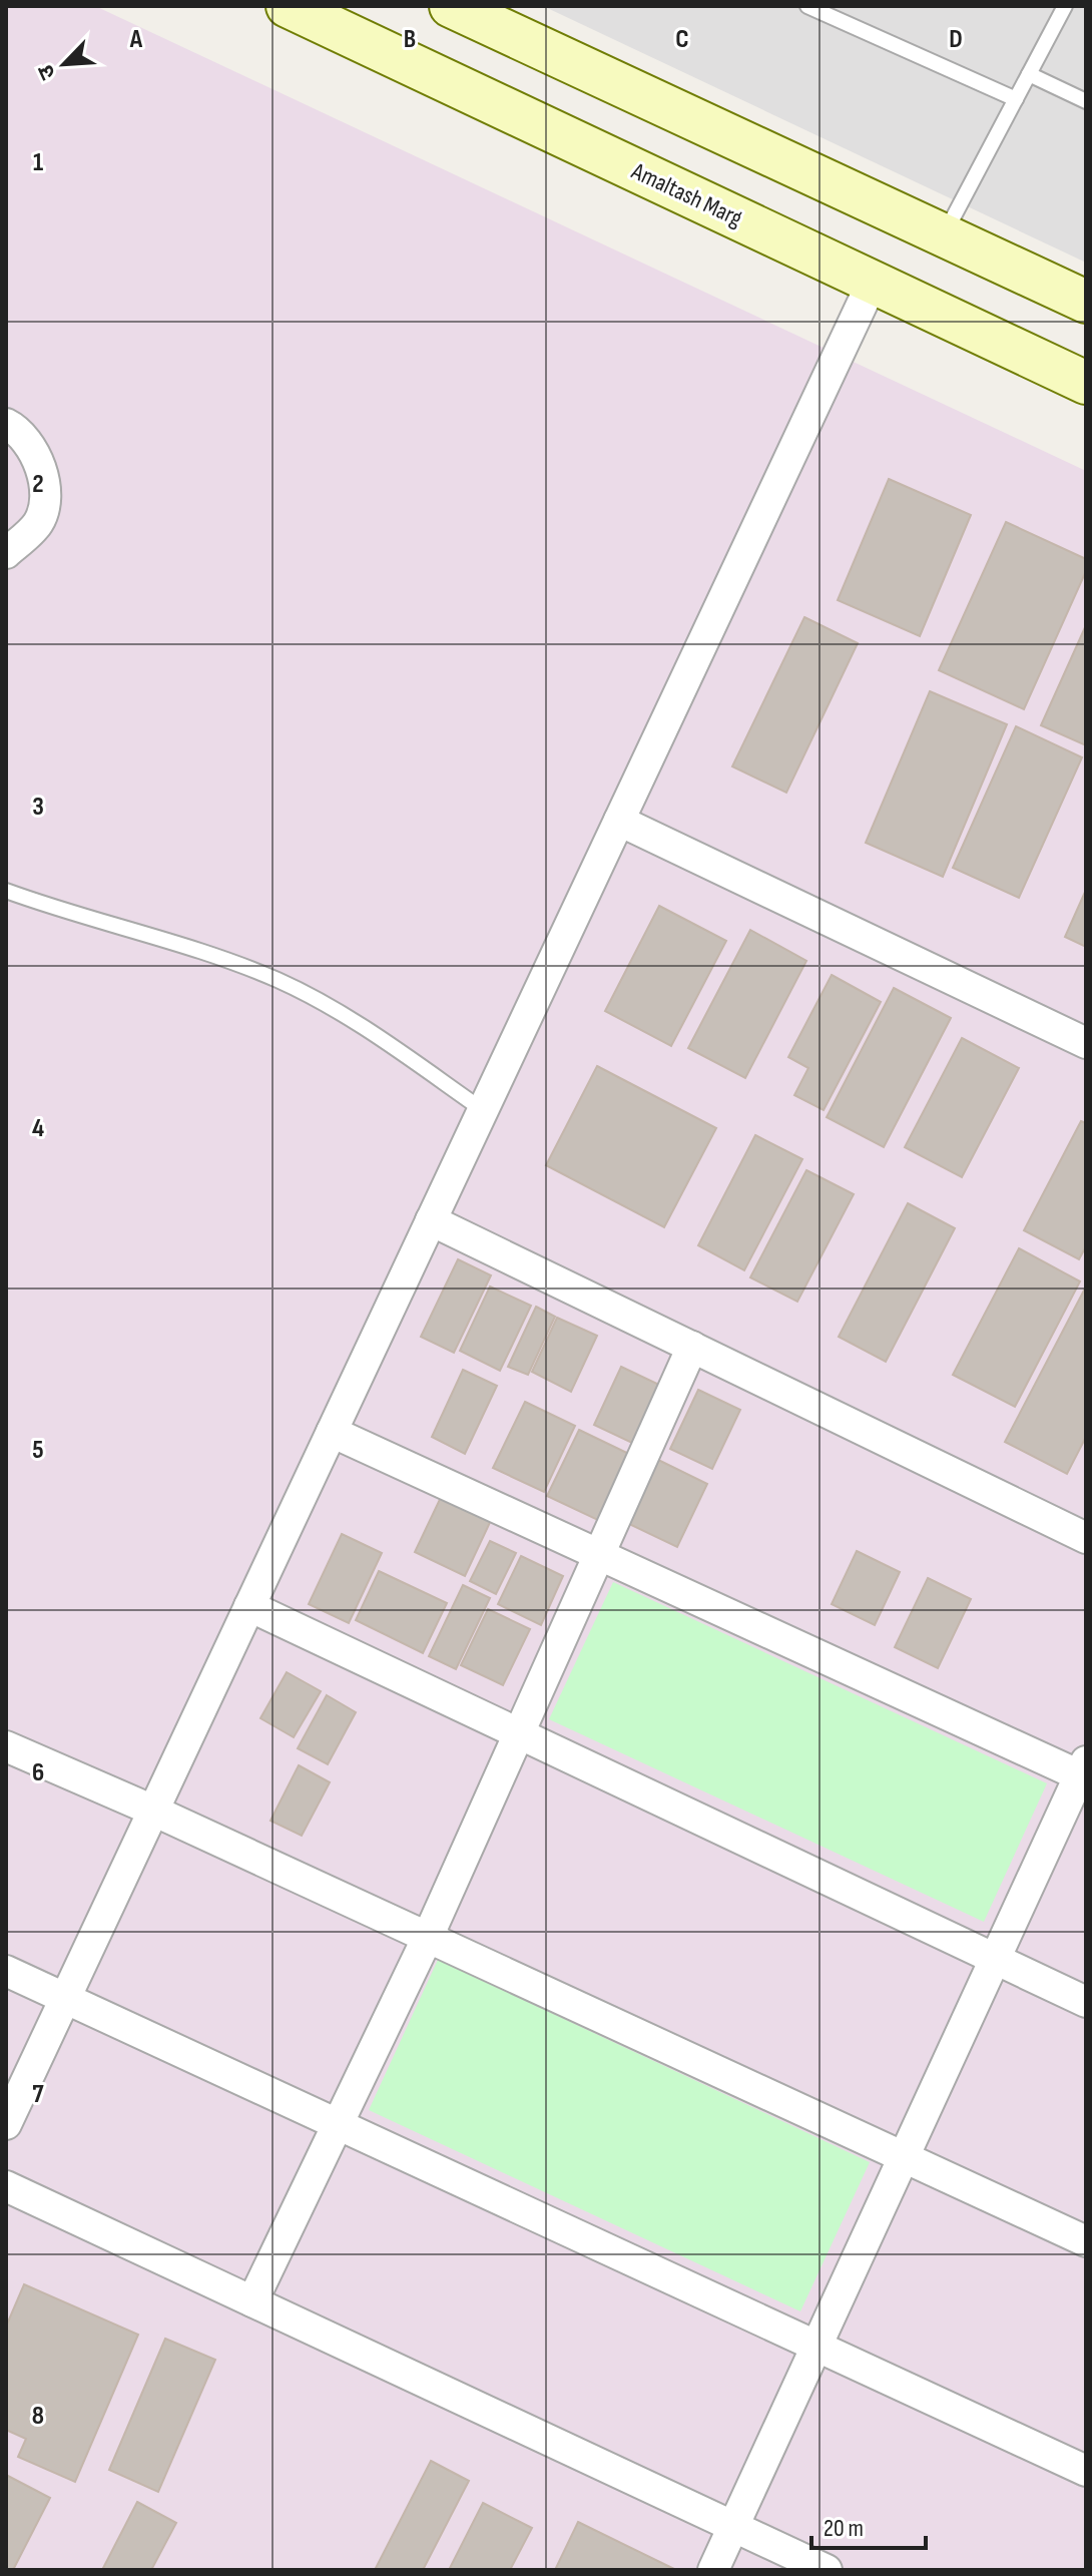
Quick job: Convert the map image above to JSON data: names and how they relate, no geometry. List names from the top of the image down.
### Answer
{
  "streets": {
    "main road": ["Amaltash Marg"]
  },
  "scale_bar": "20 m",
  "north": "bottom left",
  "grid": {
    "columns": [
      "A",
      "B",
      "C",
      "D"
    ],
    "rows": [
      "1",
      "2",
      "3",
      "4",
      "5",
      "6",
      "7",
      "8"
    ]
  }
}
